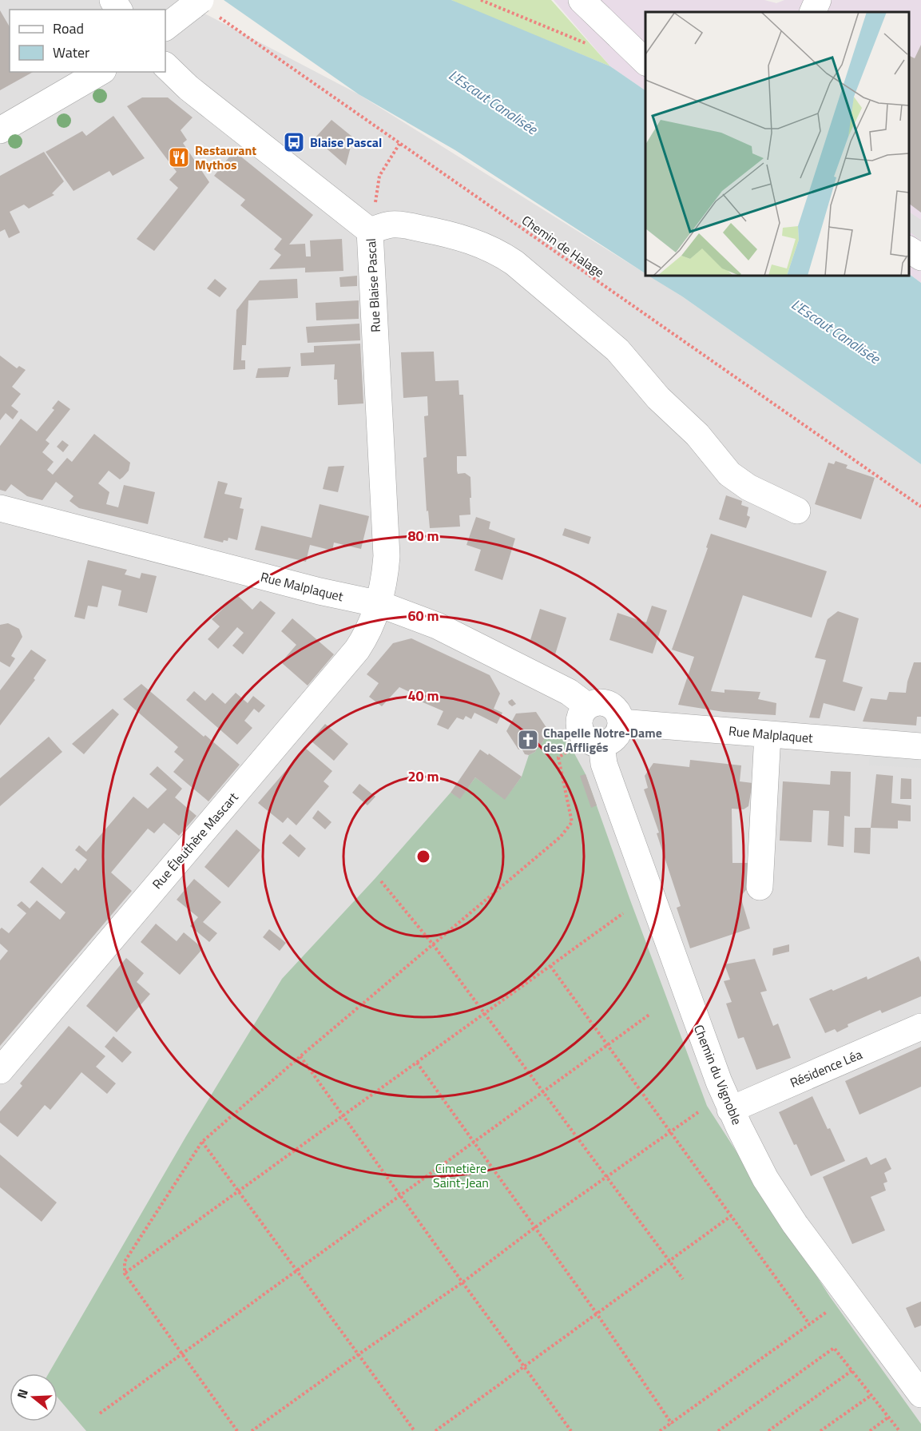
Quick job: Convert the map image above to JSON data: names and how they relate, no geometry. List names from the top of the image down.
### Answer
{
  "streets": {
    "street": [
      "Rue Blaise Pascal",
      "Rue Malplaquet",
      "Rue Éleuthère Mascart",
      "Résidence Léa",
      "Chemin du Vignoble"
    ],
    "path": ["Chemin de Halage"]
  },
  "crossings": [
    ["Rue Blaise Pascal", "Rue Malplaquet"],
    ["Rue Blaise Pascal", "Rue Éleuthère Mascart"],
    ["Rue Malplaquet", "Rue Éleuthère Mascart"],
    ["Rue Malplaquet", "Chemin du Vignoble"],
    ["Résidence Léa", "Chemin du Vignoble"]
  ],
  "water": ["L'Escaut Canalisée"],
  "parks": ["Cimetière Saint-Jean"],
  "places": {
    "bus stop": ["Blaise Pascal"],
    "restaurant": ["Restaurant Mythos"],
    "church": ["Chapelle Notre-Dame des Affligés"]
  },
  "legend": ["Road", "Water"],
  "north": "left",
  "rings": [
    "80 m",
    "60 m",
    "40 m",
    "20 m"
  ]
}
